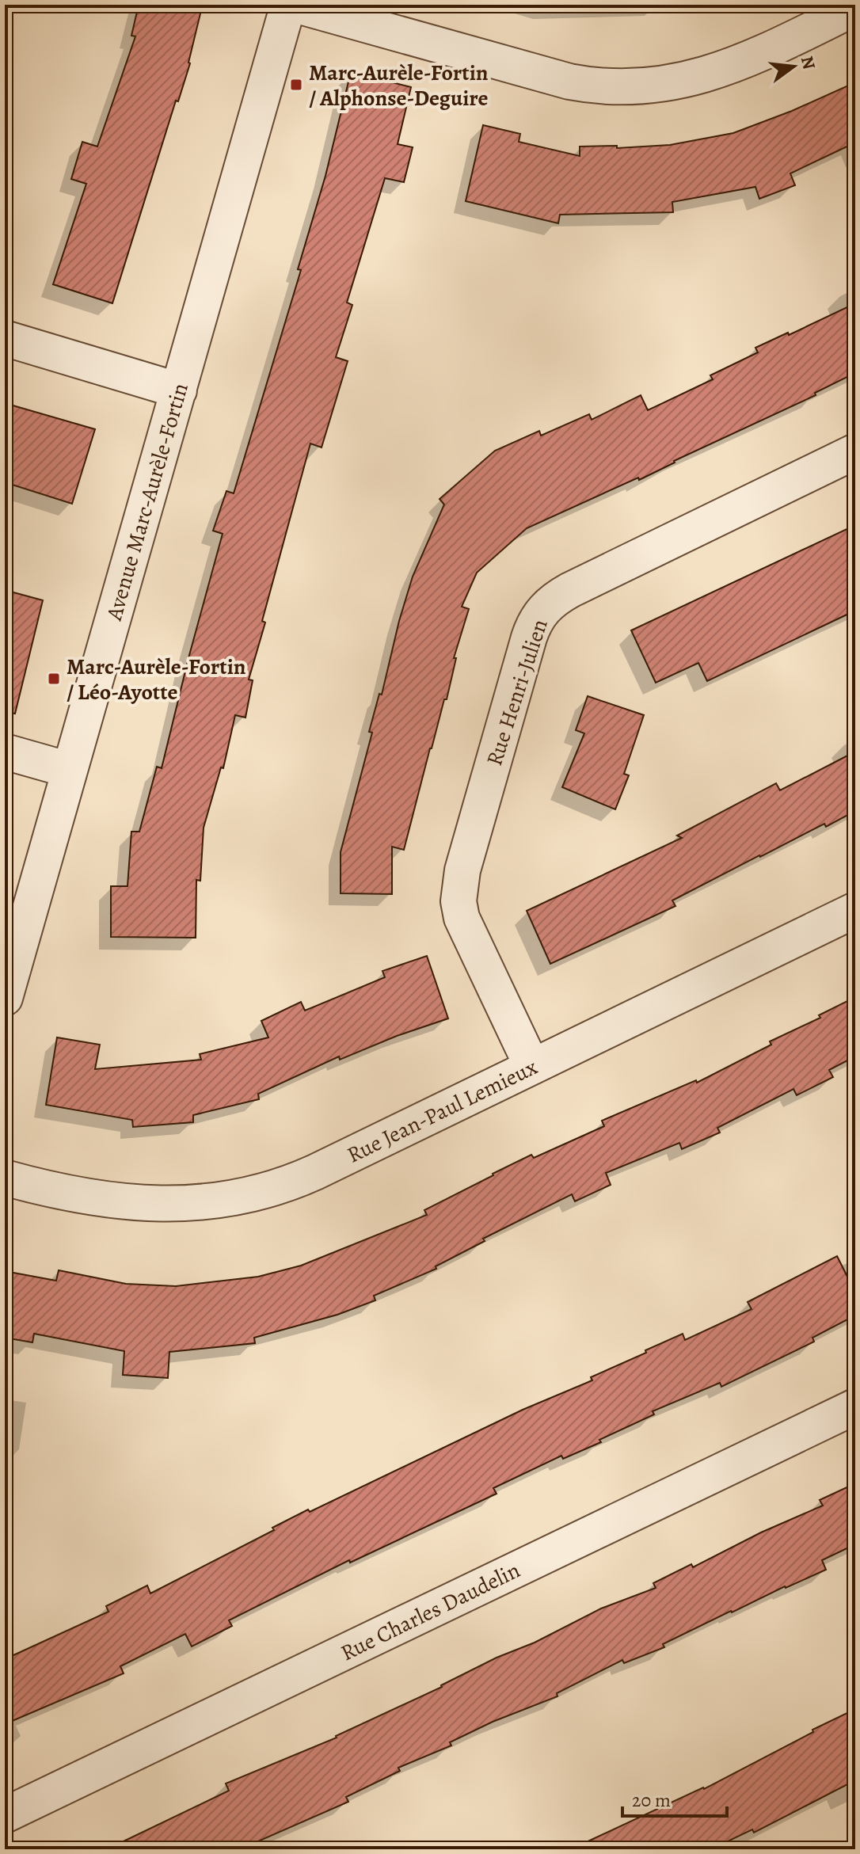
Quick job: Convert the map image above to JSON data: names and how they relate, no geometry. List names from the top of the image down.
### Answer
{
  "streets": {
    "street": [
      "Avenue Marc-Aurèle-Fortin",
      "Rue Henri-Julien",
      "Rue Jean-Paul Lemieux",
      "Rue Charles Daudelin"
    ]
  },
  "crossings": [
    ["Rue Henri-Julien", "Rue Jean-Paul Lemieux"]
  ],
  "places": {
    "transit": ["Marc-Aurèle-Fortin / Alphonse-Deguire", "Marc-Aurèle-Fortin / Léo-Ayotte"]
  },
  "scale_bar": "20 m",
  "north": "right"
}
